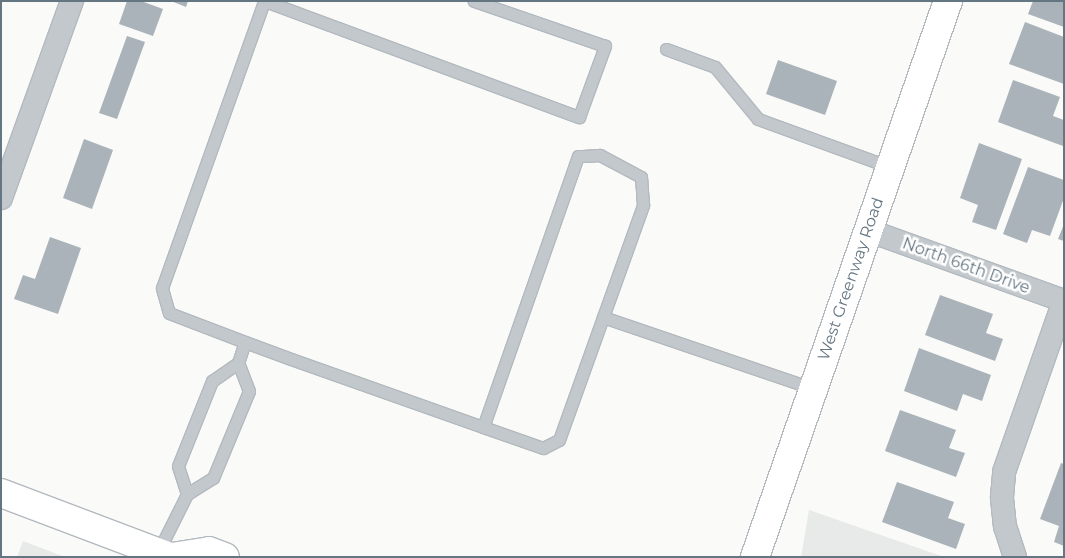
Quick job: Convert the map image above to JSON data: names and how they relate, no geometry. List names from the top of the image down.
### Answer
{
  "streets": {
    "main road": ["West Greenway Road"],
    "street": ["North 66th Drive"]
  },
  "crossings": [
    ["North 66th Drive", "West Greenway Road"]
  ]
}
